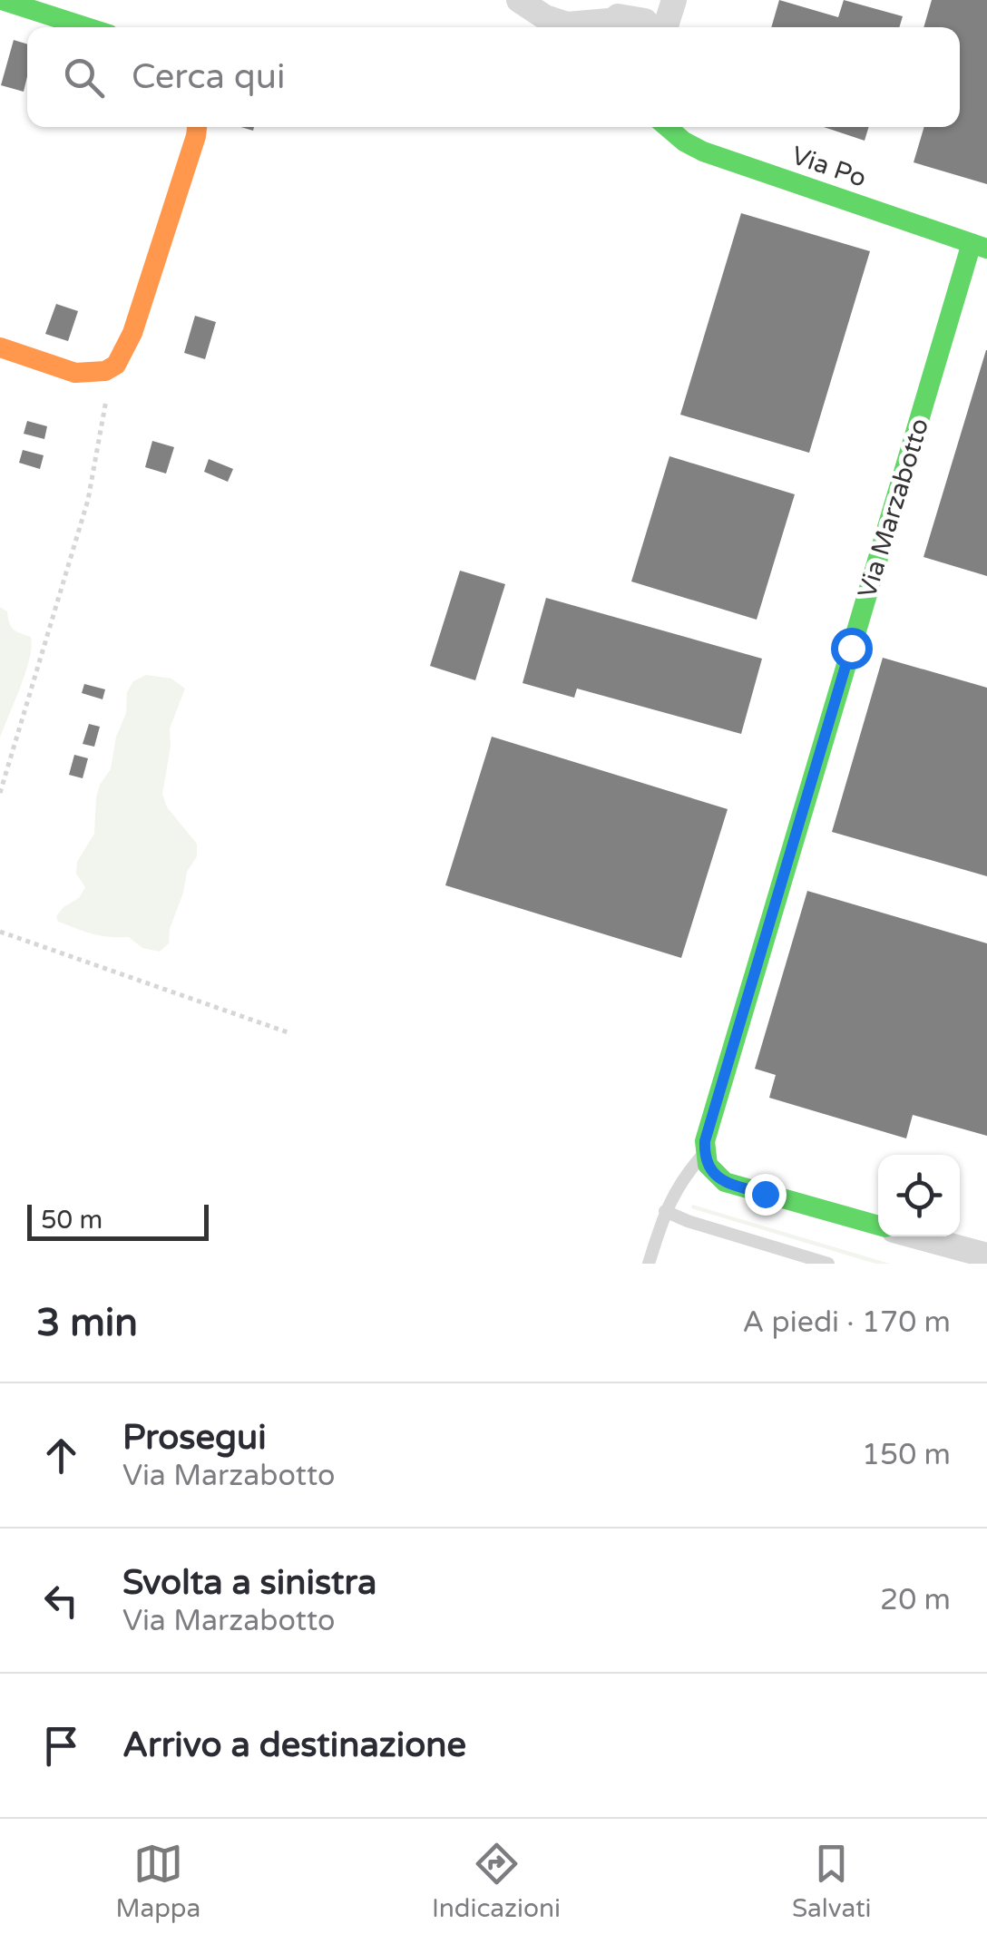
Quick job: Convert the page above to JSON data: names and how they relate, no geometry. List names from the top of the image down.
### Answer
{
  "streets": {
    "street": ["Via Po", "Via Marzabotto"]
  },
  "crossings": [
    ["Via Po", "Via Marzabotto"]
  ],
  "scale_bar": "50 m",
  "page": {
    "search": "Cerca qui",
    "scale": "50 m",
    "heading": ["3 min", "A piedi · 170 m"],
    "list": [
      ["Prosegui", "Via Marzabotto", "150 m"],
      ["Svolta a sinistra", "Via Marzabotto", "20 m"],
      "Arrivo a destinazione"
    ],
    "nav": ["Mappa", "Indicazioni", "Salvati"]
  }
}
